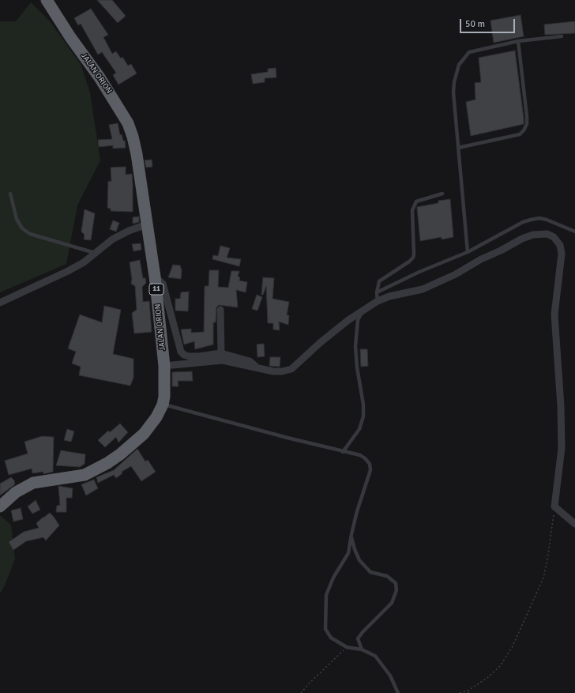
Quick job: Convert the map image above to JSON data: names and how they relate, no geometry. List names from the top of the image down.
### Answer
{
  "streets": {
    "highway": ["JALAN ORION", "11"]
  },
  "scale_bar": "50 m"
}
